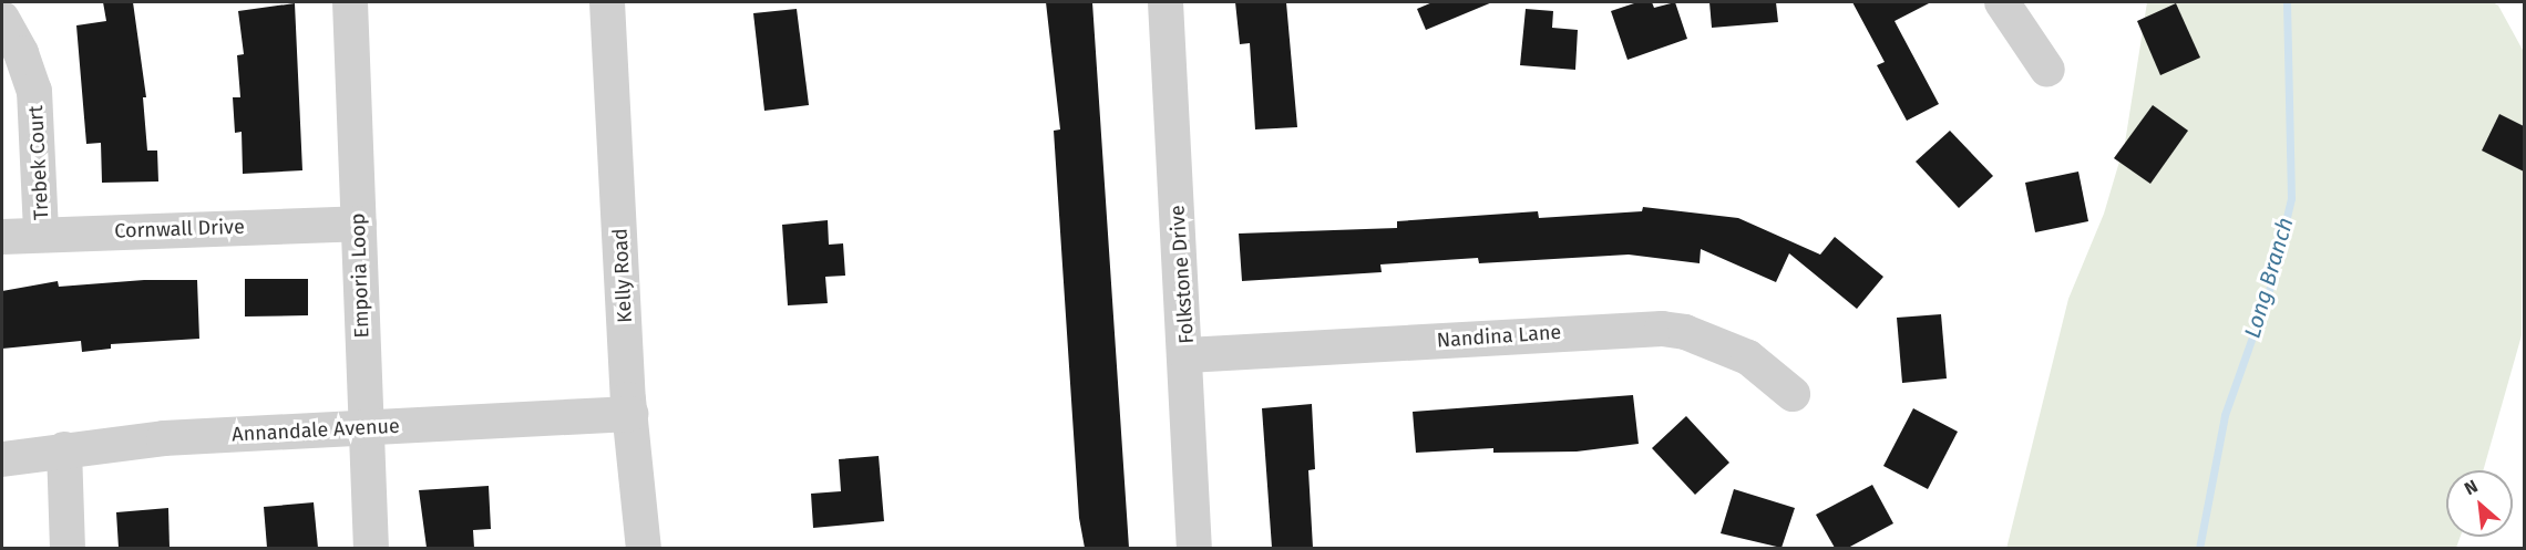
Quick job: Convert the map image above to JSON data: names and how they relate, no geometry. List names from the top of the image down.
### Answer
{
  "streets": {
    "street": [
      "Trebek Court",
      "Cornwall Drive",
      "Folkstone Drive",
      "Emporia Loop",
      "Kelly Road",
      "Nandina Lane",
      "Annandale Avenue"
    ]
  },
  "crossings": [
    ["Trebek Court", "Cornwall Drive"],
    ["Cornwall Drive", "Emporia Loop"],
    ["Folkstone Drive", "Nandina Lane"],
    ["Emporia Loop", "Annandale Avenue"],
    ["Kelly Road", "Annandale Avenue"]
  ],
  "water": ["Long Branch"],
  "north": "top left"
}
